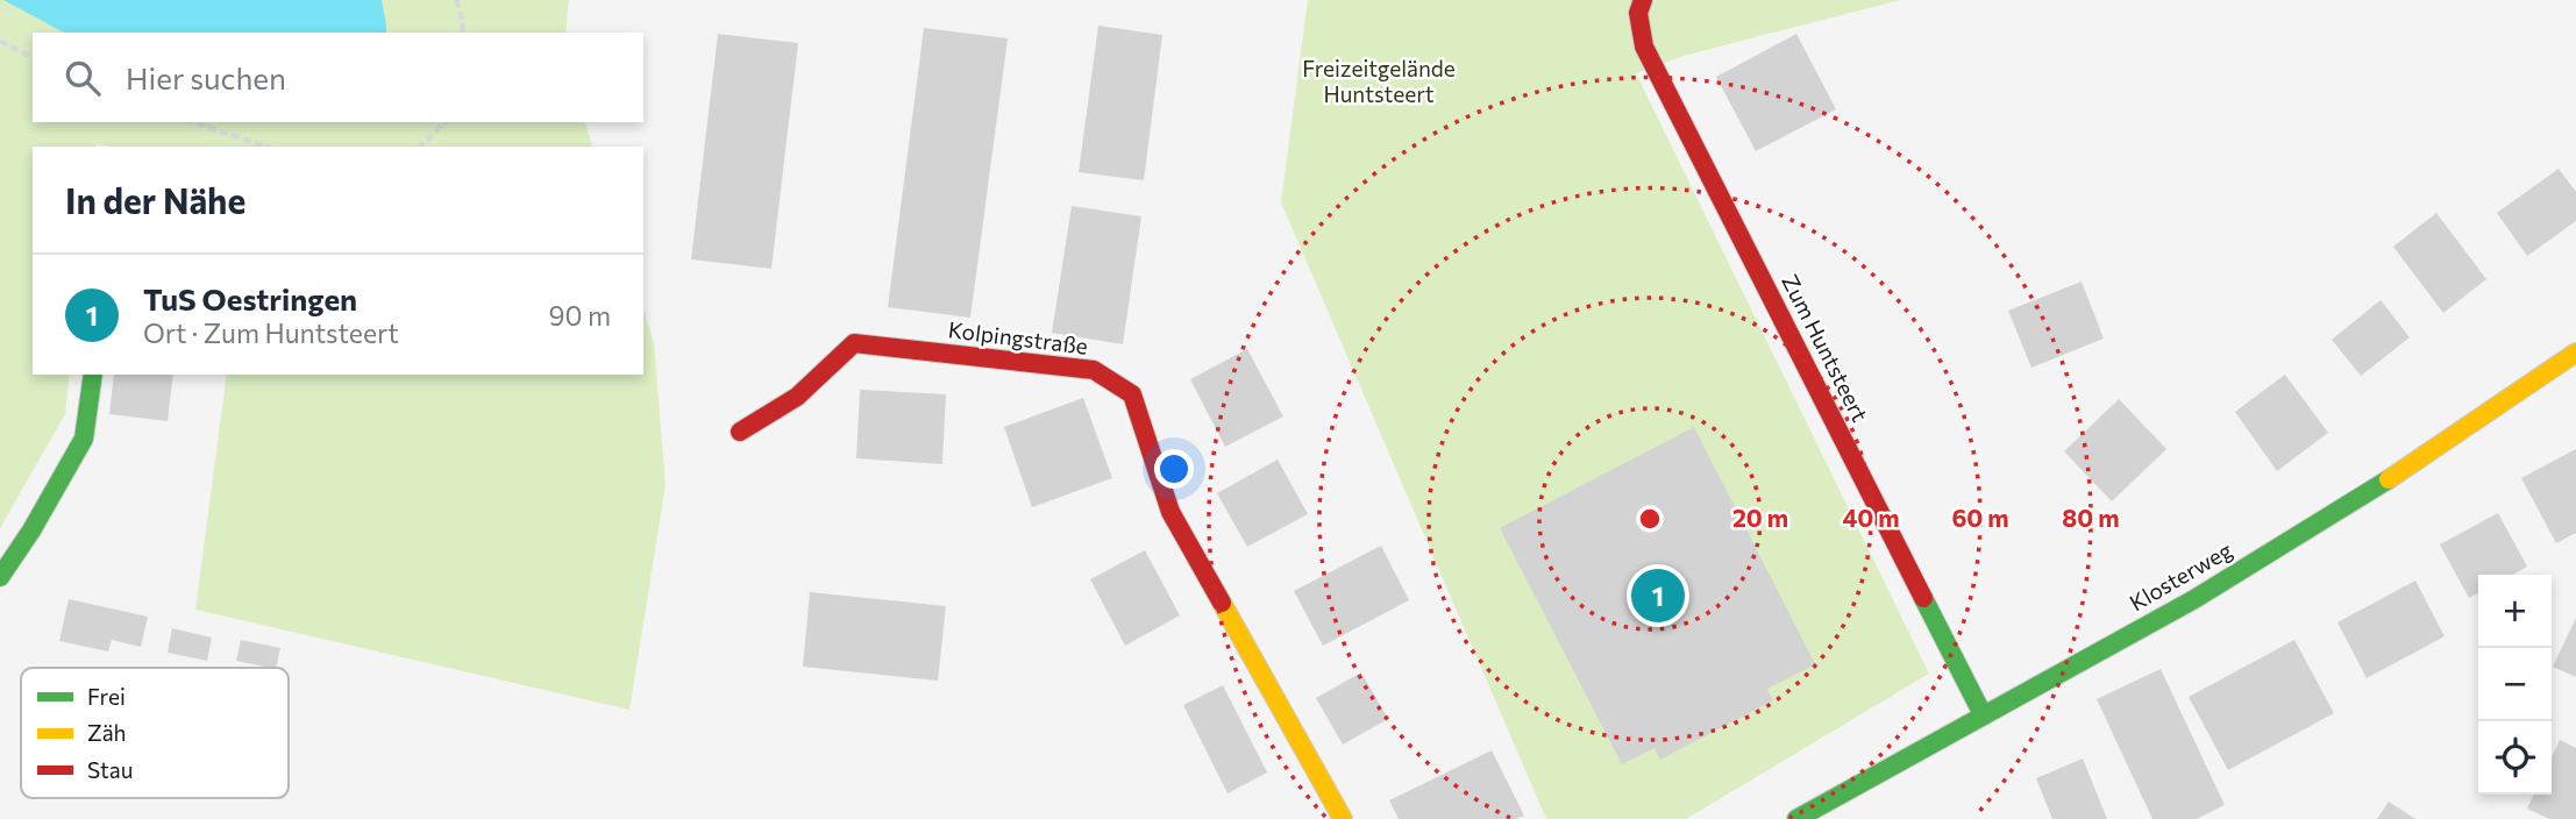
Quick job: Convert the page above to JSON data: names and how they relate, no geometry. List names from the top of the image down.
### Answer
{
  "streets": {
    "street": ["Kolpingstraße", "Zum Huntsteert", "Klosterweg"]
  },
  "crossings": [
    ["Zum Huntsteert", "Klosterweg"]
  ],
  "parks": ["Freizeitgelände Huntsteert"],
  "legend": ["Frei", "Zäh", "Stau"],
  "page": {
    "search": "Hier suchen",
    "heading": "In der Nähe",
    "list": [
      {
        "mark": "1",
        "name": "TuS Oestringen",
        "note": "Ort · Zum Huntsteert",
        "value": "90 m"
      }
    ],
    "pins": "1",
    "map_buttons": ["+", "−"]
  },
  "rings": [
    "20 m",
    "40 m",
    "60 m",
    "80 m"
  ]
}
